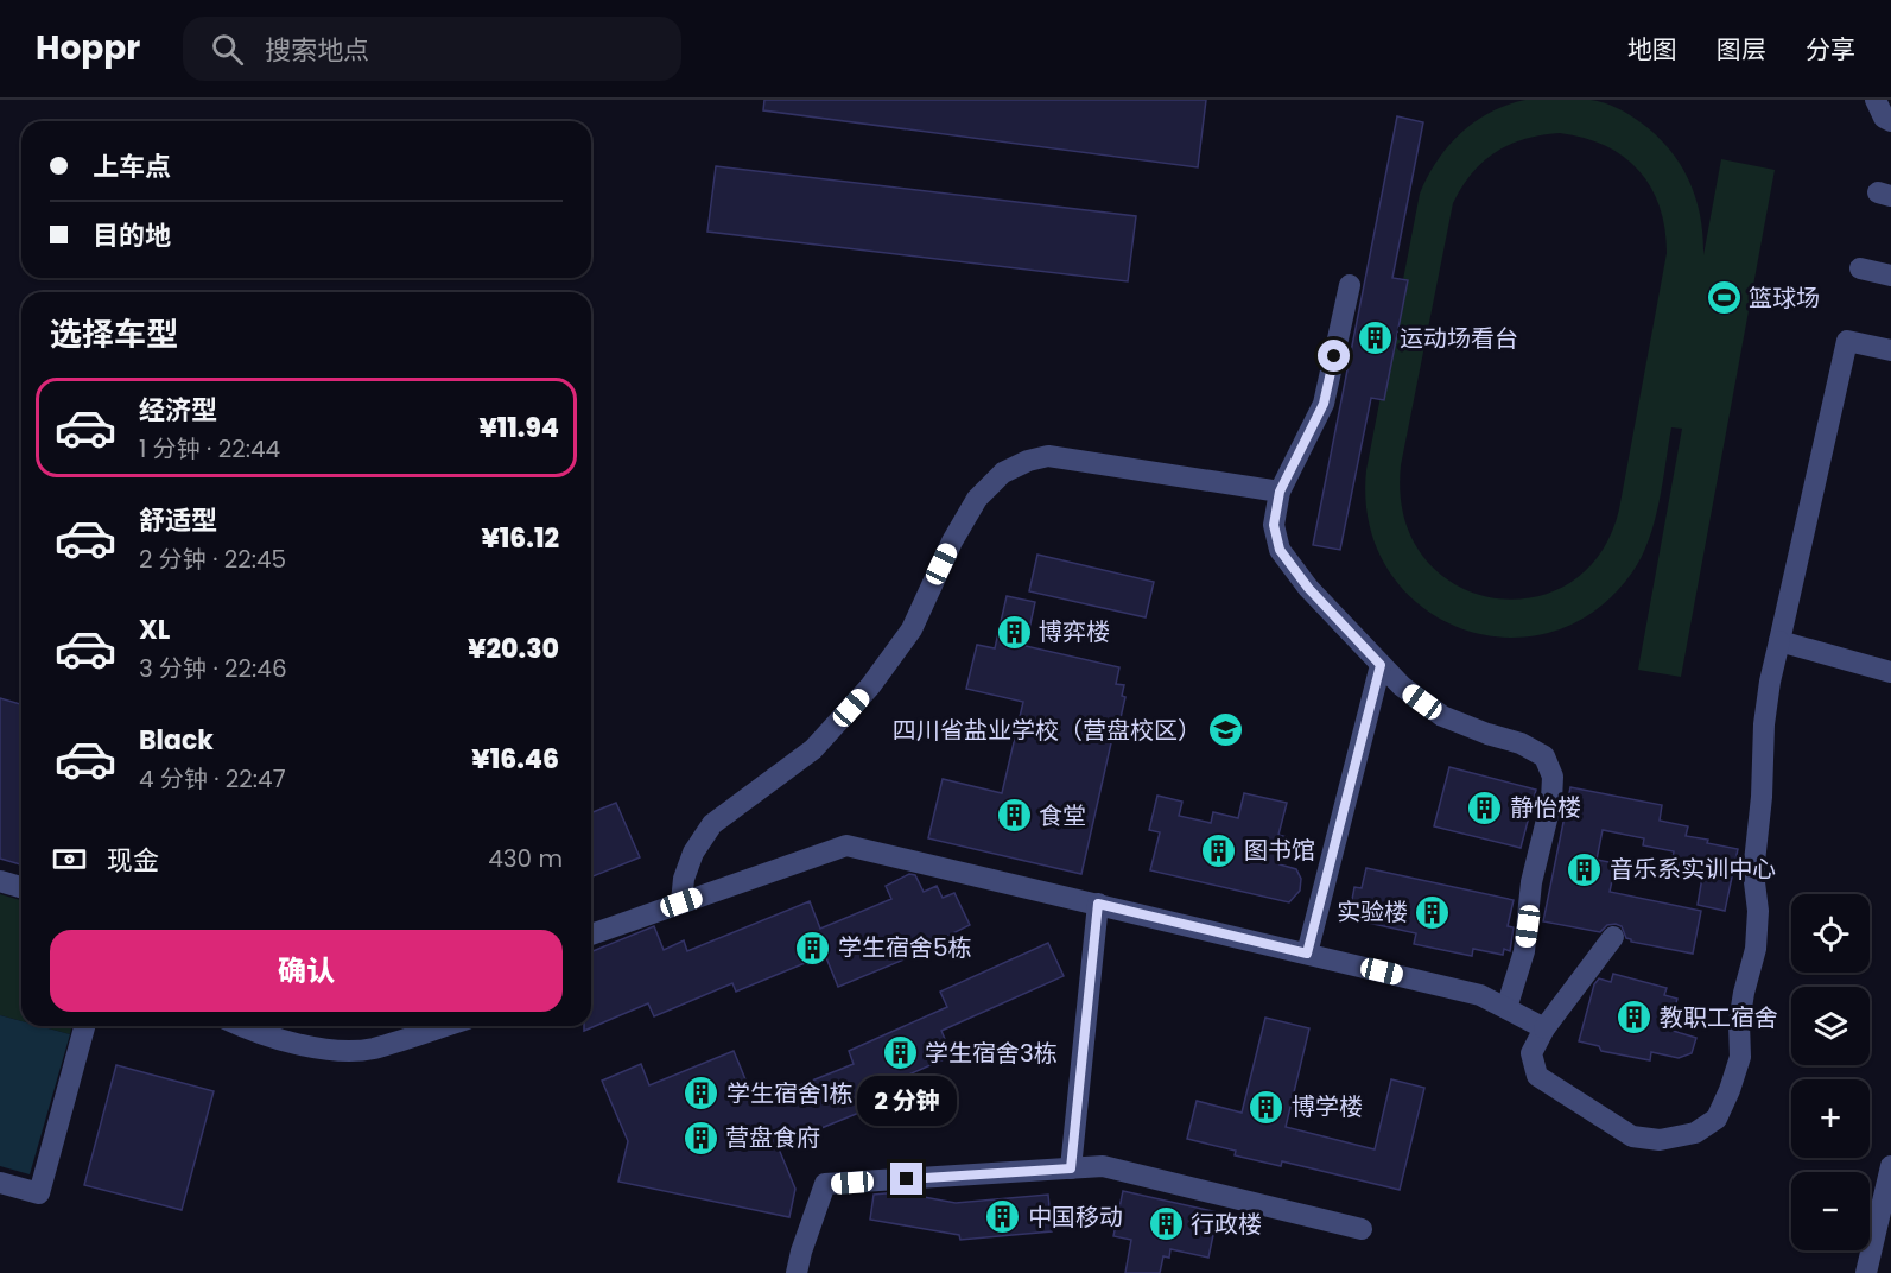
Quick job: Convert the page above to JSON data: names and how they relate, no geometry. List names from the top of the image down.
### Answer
{
  "places": {
    "sports": ["篮球场"],
    "building": [
      "运动场看台",
      "博弈楼",
      "静怡楼",
      "食堂",
      "图书馆",
      "音乐系实训中心",
      "实验楼",
      "学生宿舍5栋",
      "教职工宿舍",
      "学生宿舍3栋",
      "学生宿舍1栋",
      "博学楼",
      "营盘食府",
      "中国移动",
      "行政楼"
    ],
    "school or university": ["四川省盐业学校（营盘校区）"]
  },
  "page": {
    "header": "Hoppr",
    "search": "搜索地点",
    "nav": ["地图", "图层", "分享"],
    "banner": ["上车点", "目的地"],
    "heading": "选择车型",
    "list": [
      {
        "name": "经济型",
        "note": "1 分钟 · 22:44",
        "value": "¥11.94"
      },
      {
        "name": "舒适型",
        "note": "2 分钟 · 22:45",
        "value": "¥16.12"
      },
      {
        "name": "XL",
        "note": "3 分钟 · 22:46",
        "value": "¥20.30"
      },
      {
        "name": "Black",
        "note": "4 分钟 · 22:47",
        "value": "¥16.46"
      }
    ],
    "pay": ["现金", "430 m"],
    "map_buttons": ["+", "−"],
    "buttons": "确认",
    "bubble": "2 分钟"
  }
}
